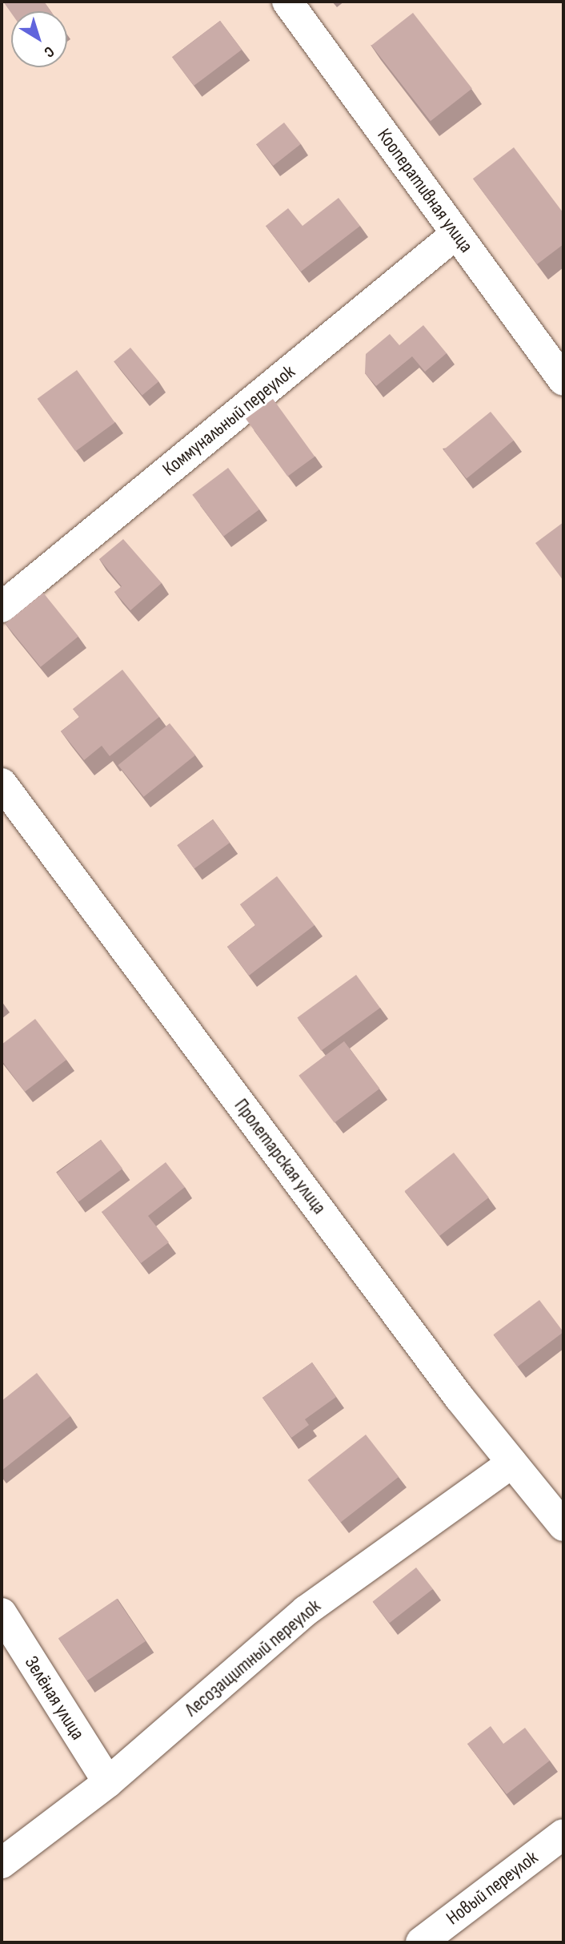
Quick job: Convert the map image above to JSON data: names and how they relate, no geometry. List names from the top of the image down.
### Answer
{
  "streets": {
    "street": [
      "Кооперативная улица",
      "Коммунальный переулок",
      "Пролетарская улица",
      "Лесозащитный переулок",
      "Зелёная улица",
      "Новый переулок"
    ]
  },
  "crossings": [
    ["Кооперативная улица", "Коммунальный переулок"],
    ["Пролетарская улица", "Лесозащитный переулок"],
    ["Лесозащитный переулок", "Зелёная улица"]
  ],
  "north": "bottom right"
}
